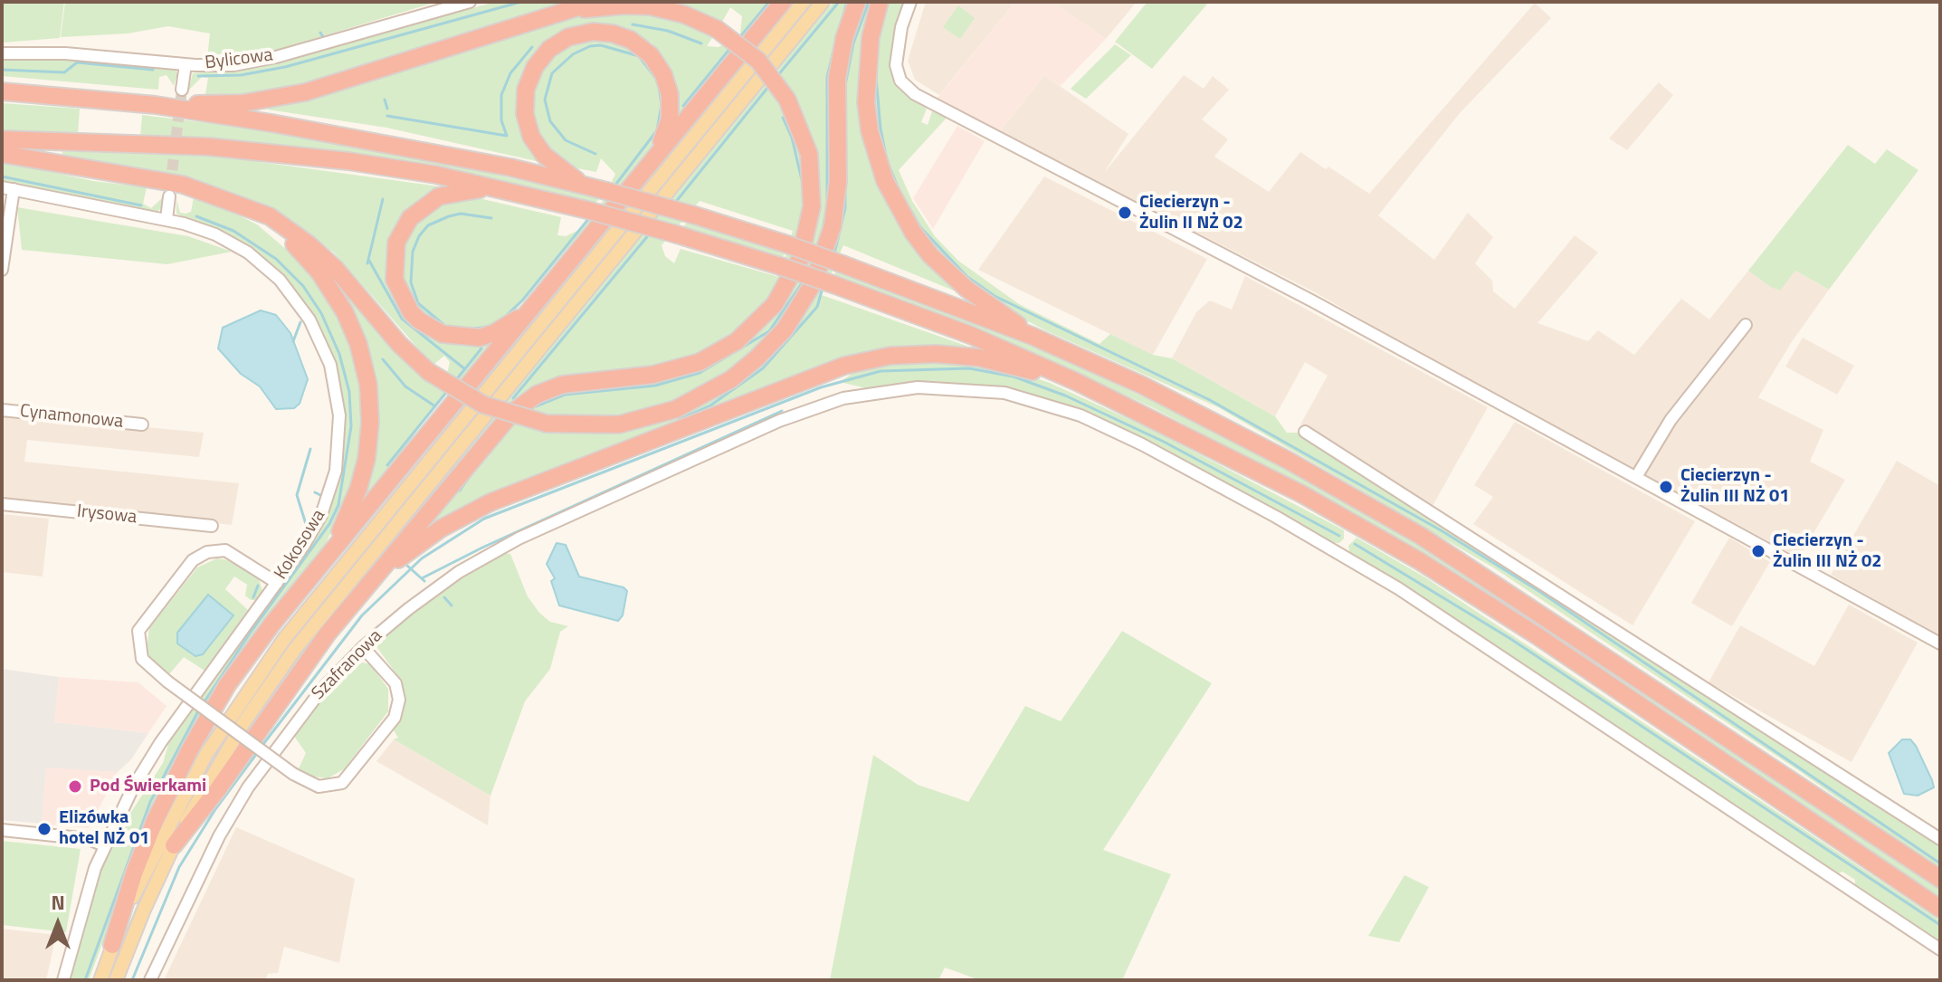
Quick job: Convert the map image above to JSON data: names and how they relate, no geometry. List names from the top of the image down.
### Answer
{
  "streets": {
    "street": [
      "Bylicowa",
      "Cynamonowa",
      "Irysowa",
      "Kokosowa",
      "Szafranowa"
    ]
  },
  "places": [
    "Ciecierzyn - Żulin II NŻ 02",
    "Ciecierzyn - Żulin III NŻ 01",
    "Ciecierzyn - Żulin III NŻ 02",
    "Pod Świerkami",
    "Elizówka hotel NŻ 01"
  ],
  "north": "top"
}
